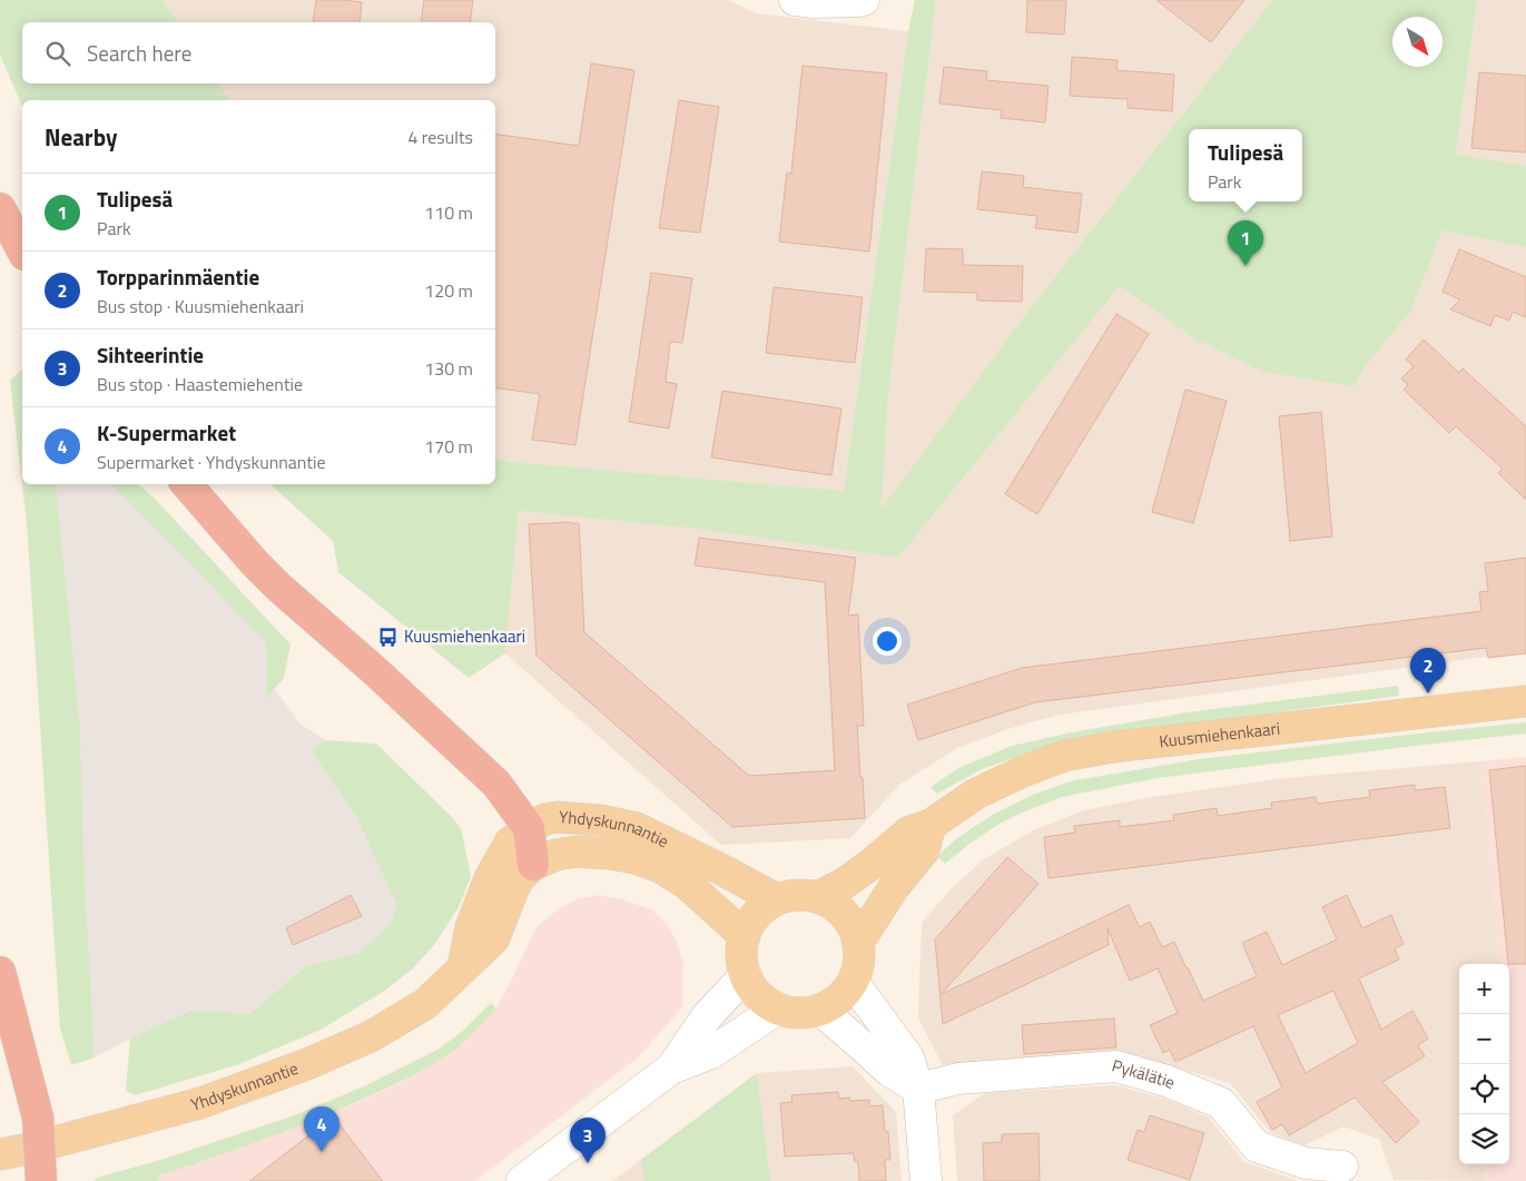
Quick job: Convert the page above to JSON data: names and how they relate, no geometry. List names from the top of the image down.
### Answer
{
  "streets": {
    "main road": ["Kuusmiehenkaari", "Yhdyskunnantie"],
    "street": ["Pykälätie"]
  },
  "crossings": [
    ["Kuusmiehenkaari", "Yhdyskunnantie"]
  ],
  "places": {
    "bus stop": ["Kuusmiehenkaari"]
  },
  "north": "bottom right",
  "page": {
    "search": "Search here",
    "heading": ["Nearby", "4 results"],
    "popup": ["Tulipesä", "Park"],
    "list": [
      {
        "mark": "1",
        "name": "Tulipesä",
        "note": "Park",
        "value": "110 m"
      },
      {
        "mark": "2",
        "name": "Torpparinmäentie",
        "note": "Bus stop · Kuusmiehenkaari",
        "value": "120 m"
      },
      {
        "mark": "3",
        "name": "Sihteerintie",
        "note": "Bus stop · Haastemiehentie",
        "value": "130 m"
      },
      {
        "mark": "4",
        "name": "K-Supermarket",
        "note": "Supermarket · Yhdyskunnantie",
        "value": "170 m"
      }
    ],
    "pins": [
      "1",
      "2",
      "4",
      "3"
    ],
    "map_buttons": ["+", "−"]
  }
}
